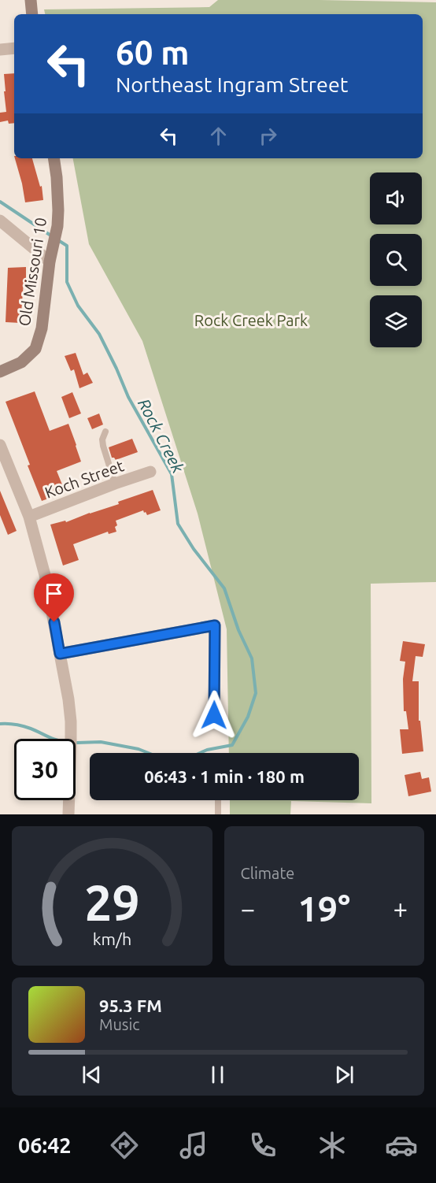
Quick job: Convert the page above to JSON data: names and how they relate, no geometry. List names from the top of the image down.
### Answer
{
  "streets": {
    "street": ["Old Missouri 10", "Koch Street"]
  },
  "water": ["Rock Creek"],
  "parks": ["Rock Creek Park"],
  "page": {
    "turn": ["60 m", "Northeast Ingram Street"],
    "limit": "30",
    "trip": "06:43 · 1 min · 180 m",
    "tile": "Climate",
    "heat": ["−", "19°", "+"],
    "song": ["95.3 FM", "Music"],
    "tabs": "06:42",
    "gauge": ["29", "km/h"]
  }
}
